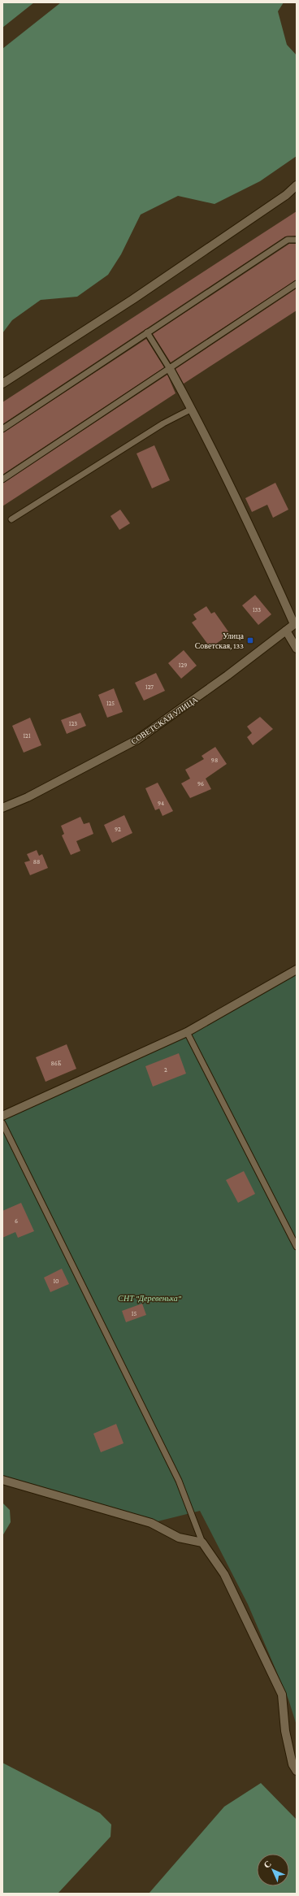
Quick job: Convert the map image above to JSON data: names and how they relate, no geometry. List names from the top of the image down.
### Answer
{
  "streets": {
    "street": ["СОВЕТСКАЯ УЛИЦА"]
  },
  "parks": ["СНТ \"Деревенька\""],
  "places": {
    "transit": ["Улица Советская, 133"]
  },
  "house_numbers": [
    "133",
    "129",
    "127",
    "125",
    "123",
    "121",
    "98",
    "96",
    "94",
    "92",
    "88",
    "86Б",
    "2",
    "6",
    "10",
    "15"
  ],
  "north": "top left"
}
